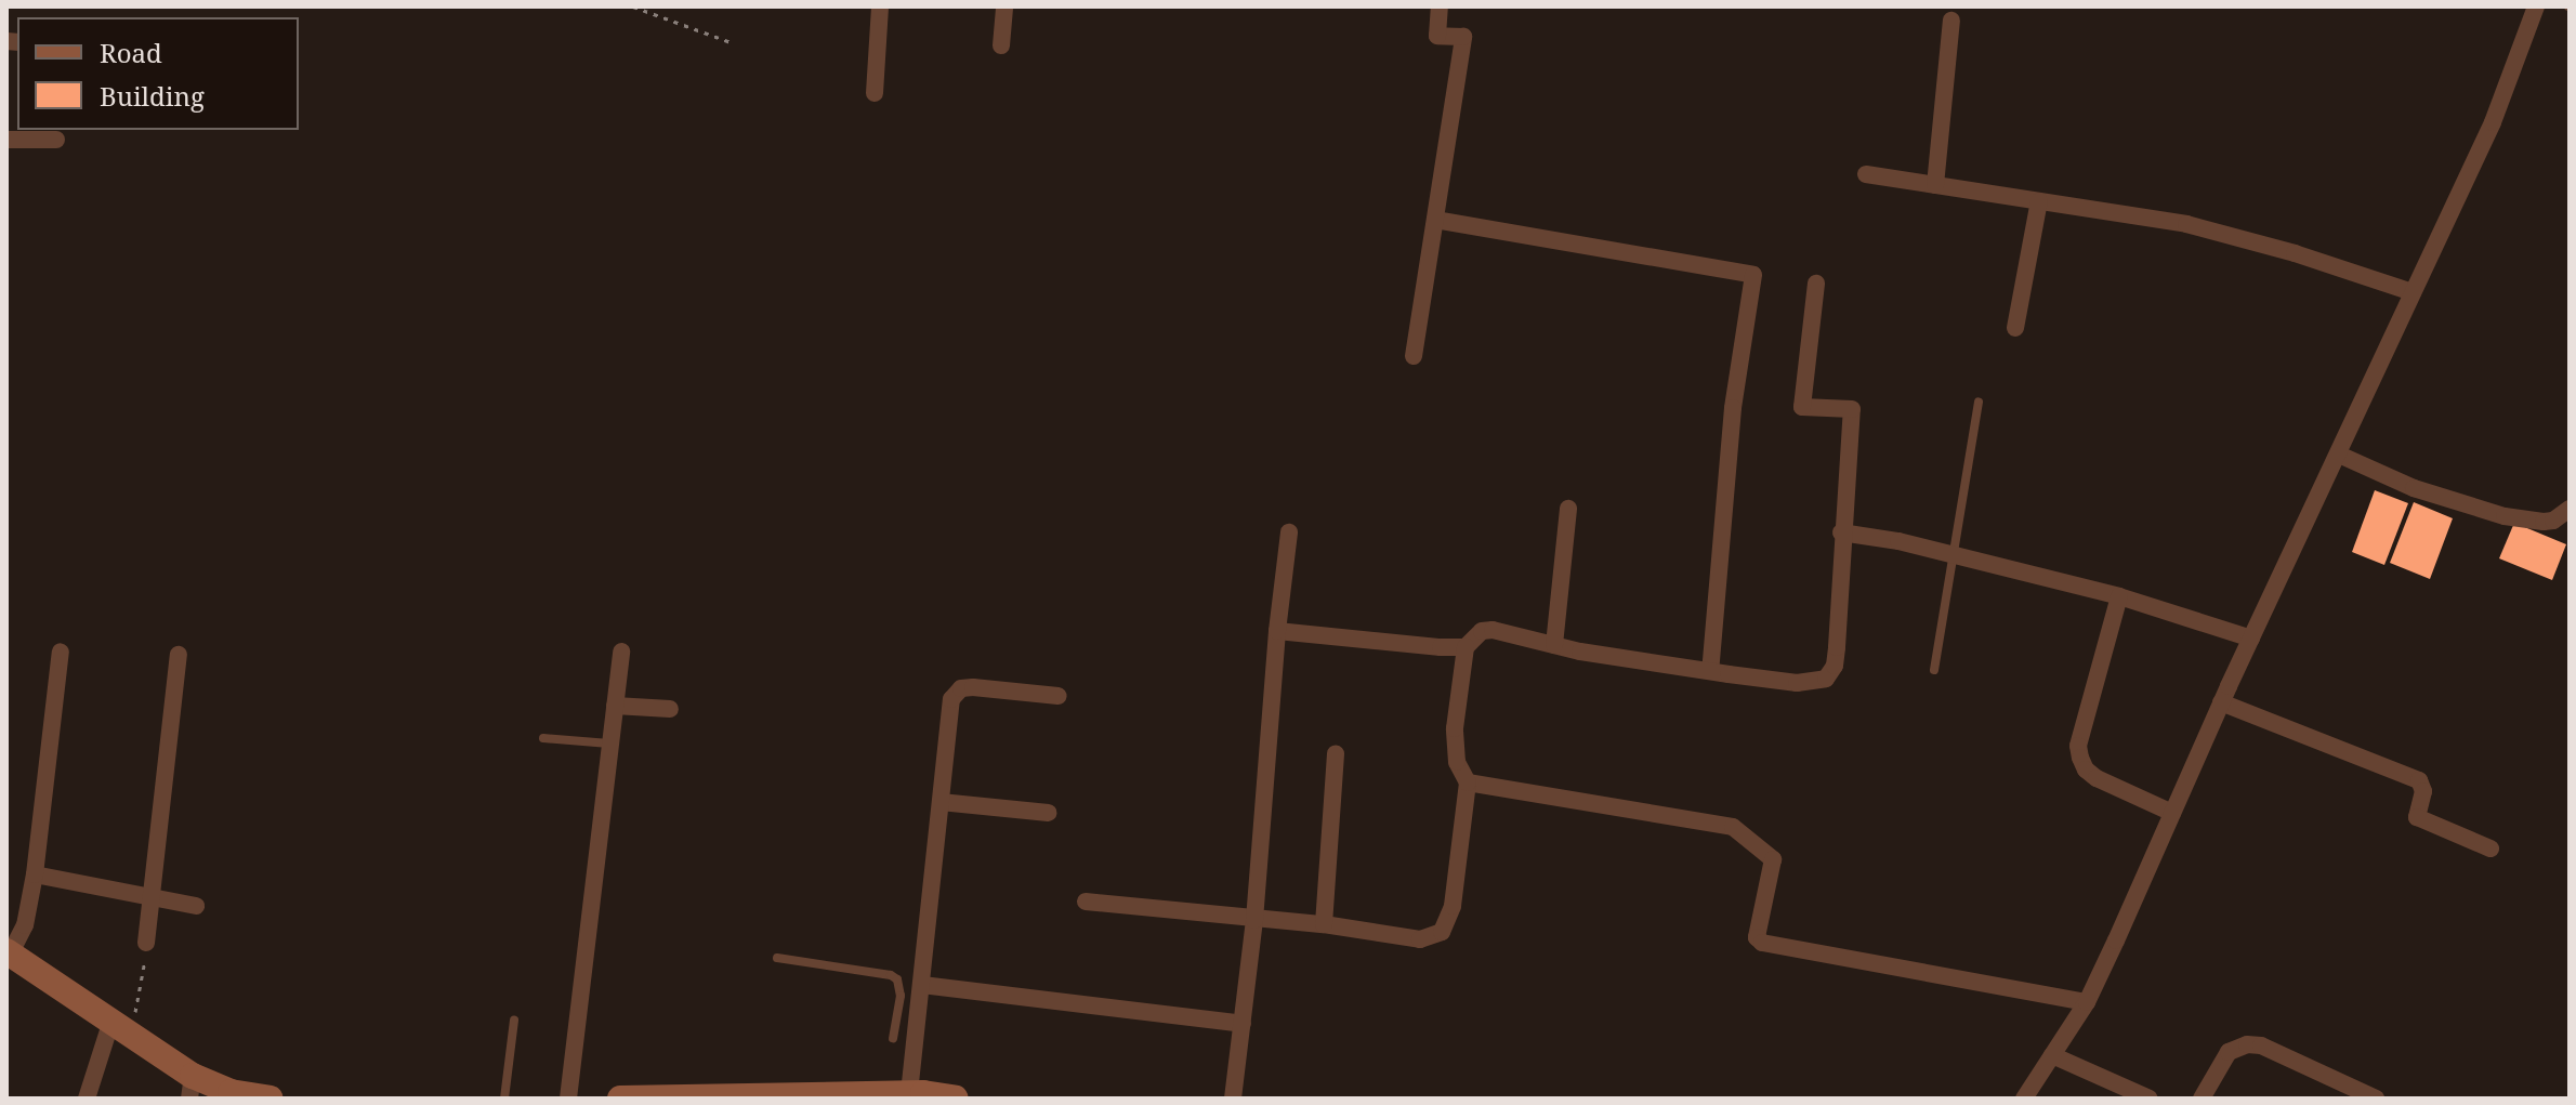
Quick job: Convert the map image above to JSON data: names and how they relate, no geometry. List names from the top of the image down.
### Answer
{
  "legend": ["Road", "Building"]
}
